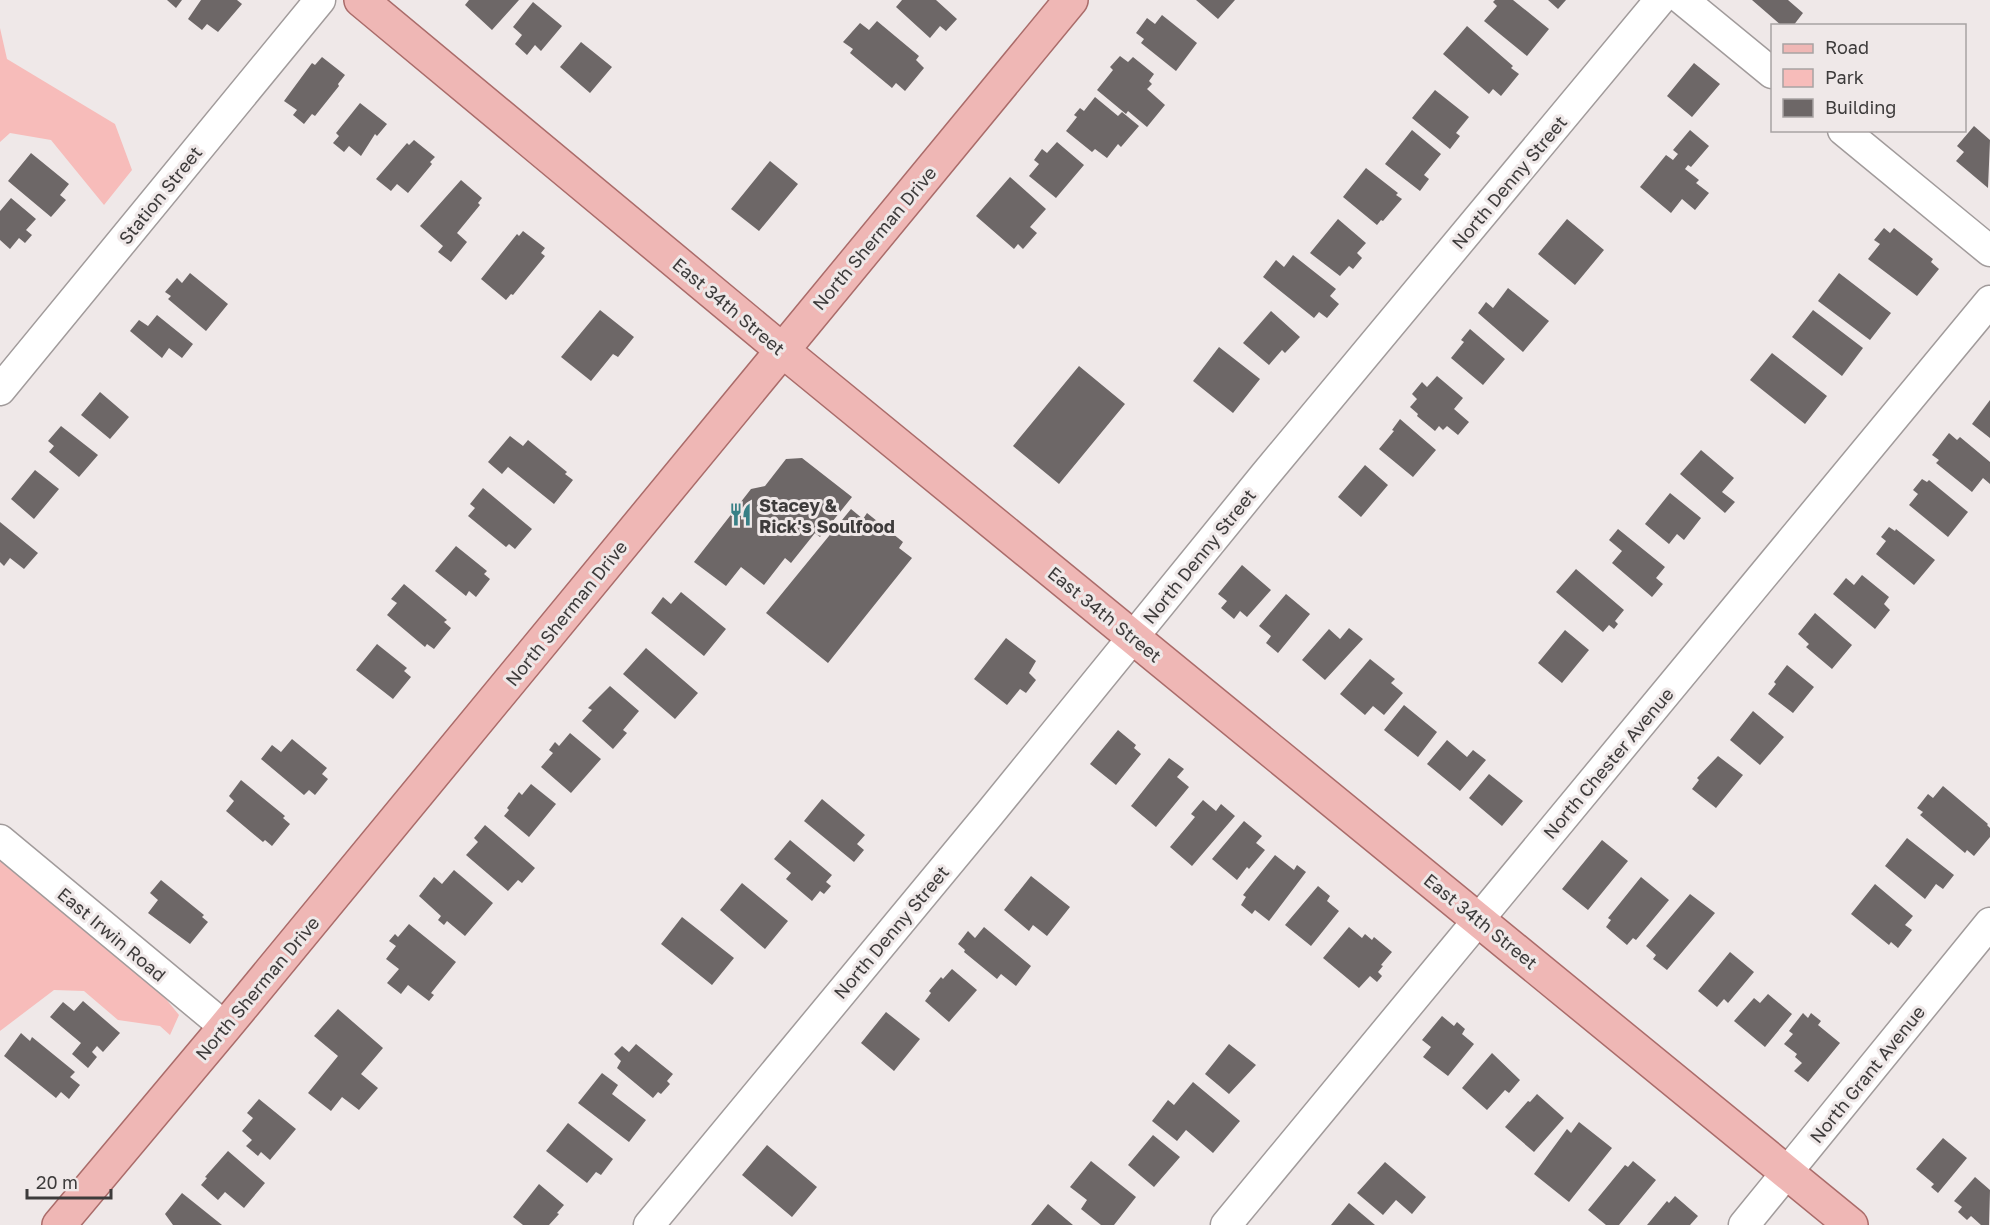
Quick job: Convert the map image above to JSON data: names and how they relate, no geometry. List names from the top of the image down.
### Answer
{
  "streets": {
    "main road": ["North Sherman Drive", "East 34th Street"],
    "street": [
      "North Denny Street",
      "Station Street",
      "North Chester Avenue",
      "East Irwin Road",
      "North Grant Avenue"
    ]
  },
  "crossings": [
    ["North Denny Street", "East 34th Street"],
    ["North Sherman Drive", "East 34th Street"],
    ["North Sherman Drive", "East Irwin Road"],
    ["East 34th Street", "North Chester Avenue"],
    ["East 34th Street", "North Grant Avenue"]
  ],
  "places": {
    "restaurant": ["Stacey & Rick's Soulfood"]
  },
  "legend": ["Road", "Park", "Building"],
  "scale_bar": "20 m"
}
